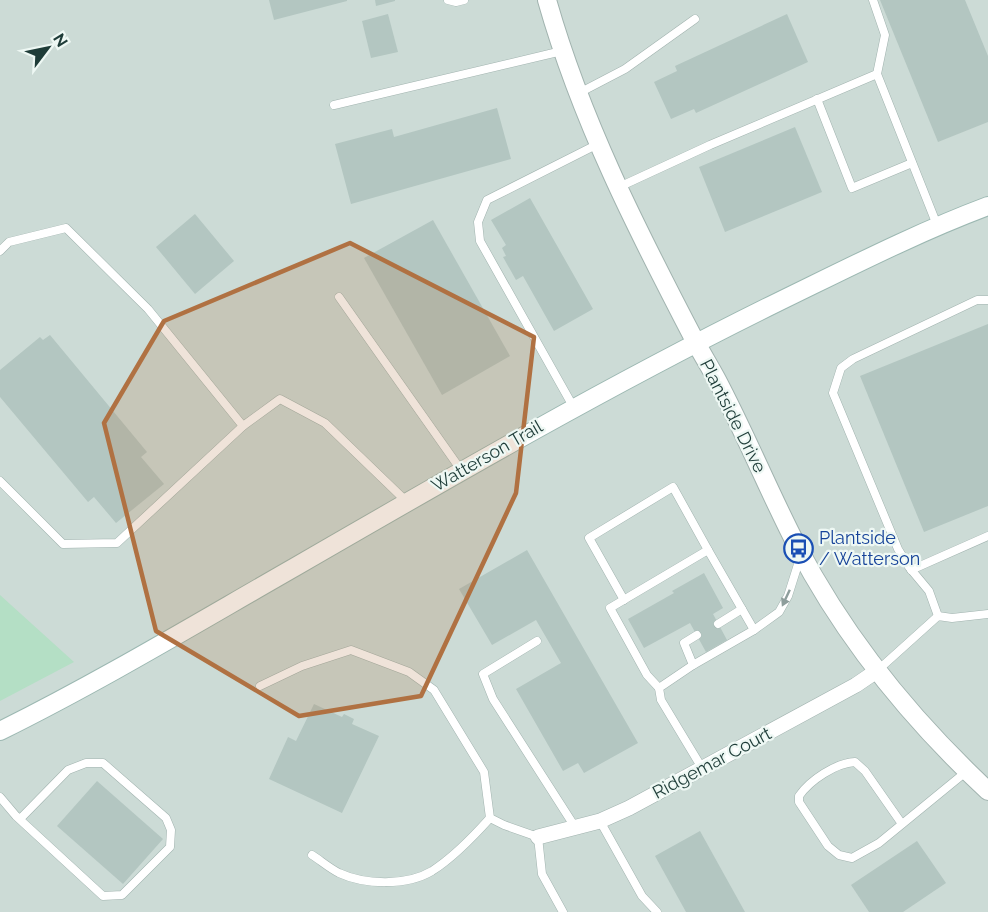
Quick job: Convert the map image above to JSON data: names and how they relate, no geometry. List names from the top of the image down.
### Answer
{
  "streets": {
    "main road": ["Plantside Drive", "Watterson Trail"],
    "street": ["Ridgemar Court"]
  },
  "crossings": [
    ["Plantside Drive", "Watterson Trail"],
    ["Plantside Drive", "Ridgemar Court"]
  ],
  "places": {
    "bus stop": ["Plantside / Watterson"]
  },
  "north": "top right"
}
